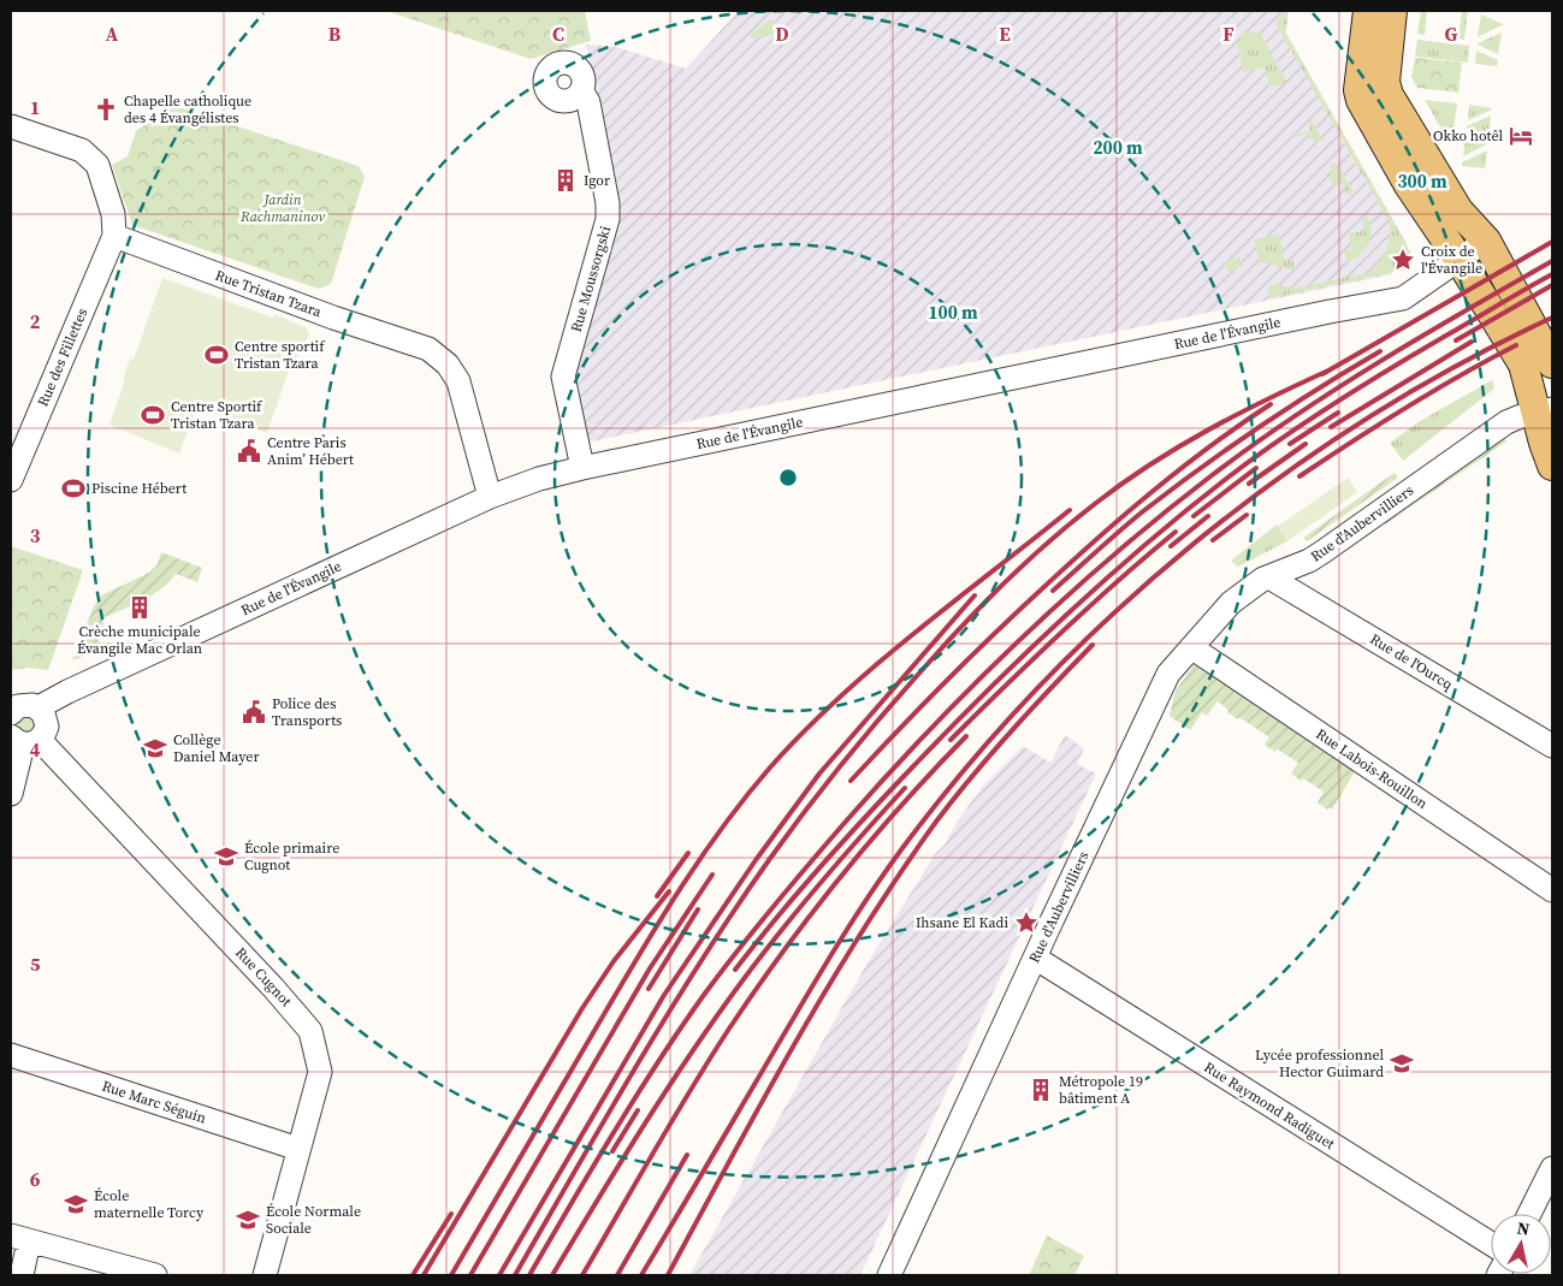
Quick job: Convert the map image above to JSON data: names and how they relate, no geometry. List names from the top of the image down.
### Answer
{
  "streets": {
    "street": [
      "Rue Moussorgski",
      "Rue Tristan Tzara",
      "Rue de l'Évangile",
      "Rue des Fillettes",
      "Rue d'Aubervilliers",
      "Rue de l'Ourcq",
      "Rue Labois-Rouillon",
      "Rue Cugnot",
      "Rue Marc Séguin",
      "Rue Raymond Radiguet"
    ]
  },
  "crossings": [
    ["Rue Moussorgski", "Rue de l'Évangile"],
    ["Rue Tristan Tzara", "Rue de l'Évangile"],
    ["Rue Tristan Tzara", "Rue des Fillettes"],
    ["Rue d'Aubervilliers", "Rue de l'Ourcq"],
    ["Rue d'Aubervilliers", "Rue Labois-Rouillon"],
    ["Rue d'Aubervilliers", "Rue Raymond Radiguet"],
    ["Rue Cugnot", "Rue Marc Séguin"]
  ],
  "parks": ["Jardin Rachmaninov"],
  "places": {
    "church": ["Chapelle catholique des 4 Évangélistes"],
    "hotel": ["Okko hotêl"],
    "building": ["Igor", "Crèche municipale Évangile Mac Orlan", "Métropole 19 bâtiment A"],
    "place": ["Croix de l'Évangile", "Ihsane El Kadi"],
    "sports": ["Centre sportif Tristan Tzara", "Centre Sportif Tristan Tzara", "Piscine Hébert"],
    "public building": ["Centre Paris Anim’ Hébert", "Police des Transports"],
    "school or university": [
      "Collège Daniel Mayer",
      "École primaire Cugnot",
      "Lycée professionnel Hector Guimard",
      "École maternelle Torcy",
      "École Normale Sociale"
    ]
  },
  "north": "top",
  "grid": {
    "columns": [
      "A",
      "B",
      "C",
      "D",
      "E",
      "F",
      "G"
    ],
    "rows": [
      "1",
      "2",
      "3",
      "4",
      "5",
      "6"
    ]
  },
  "rings": ["200 m", "300 m", "100 m"]
}
